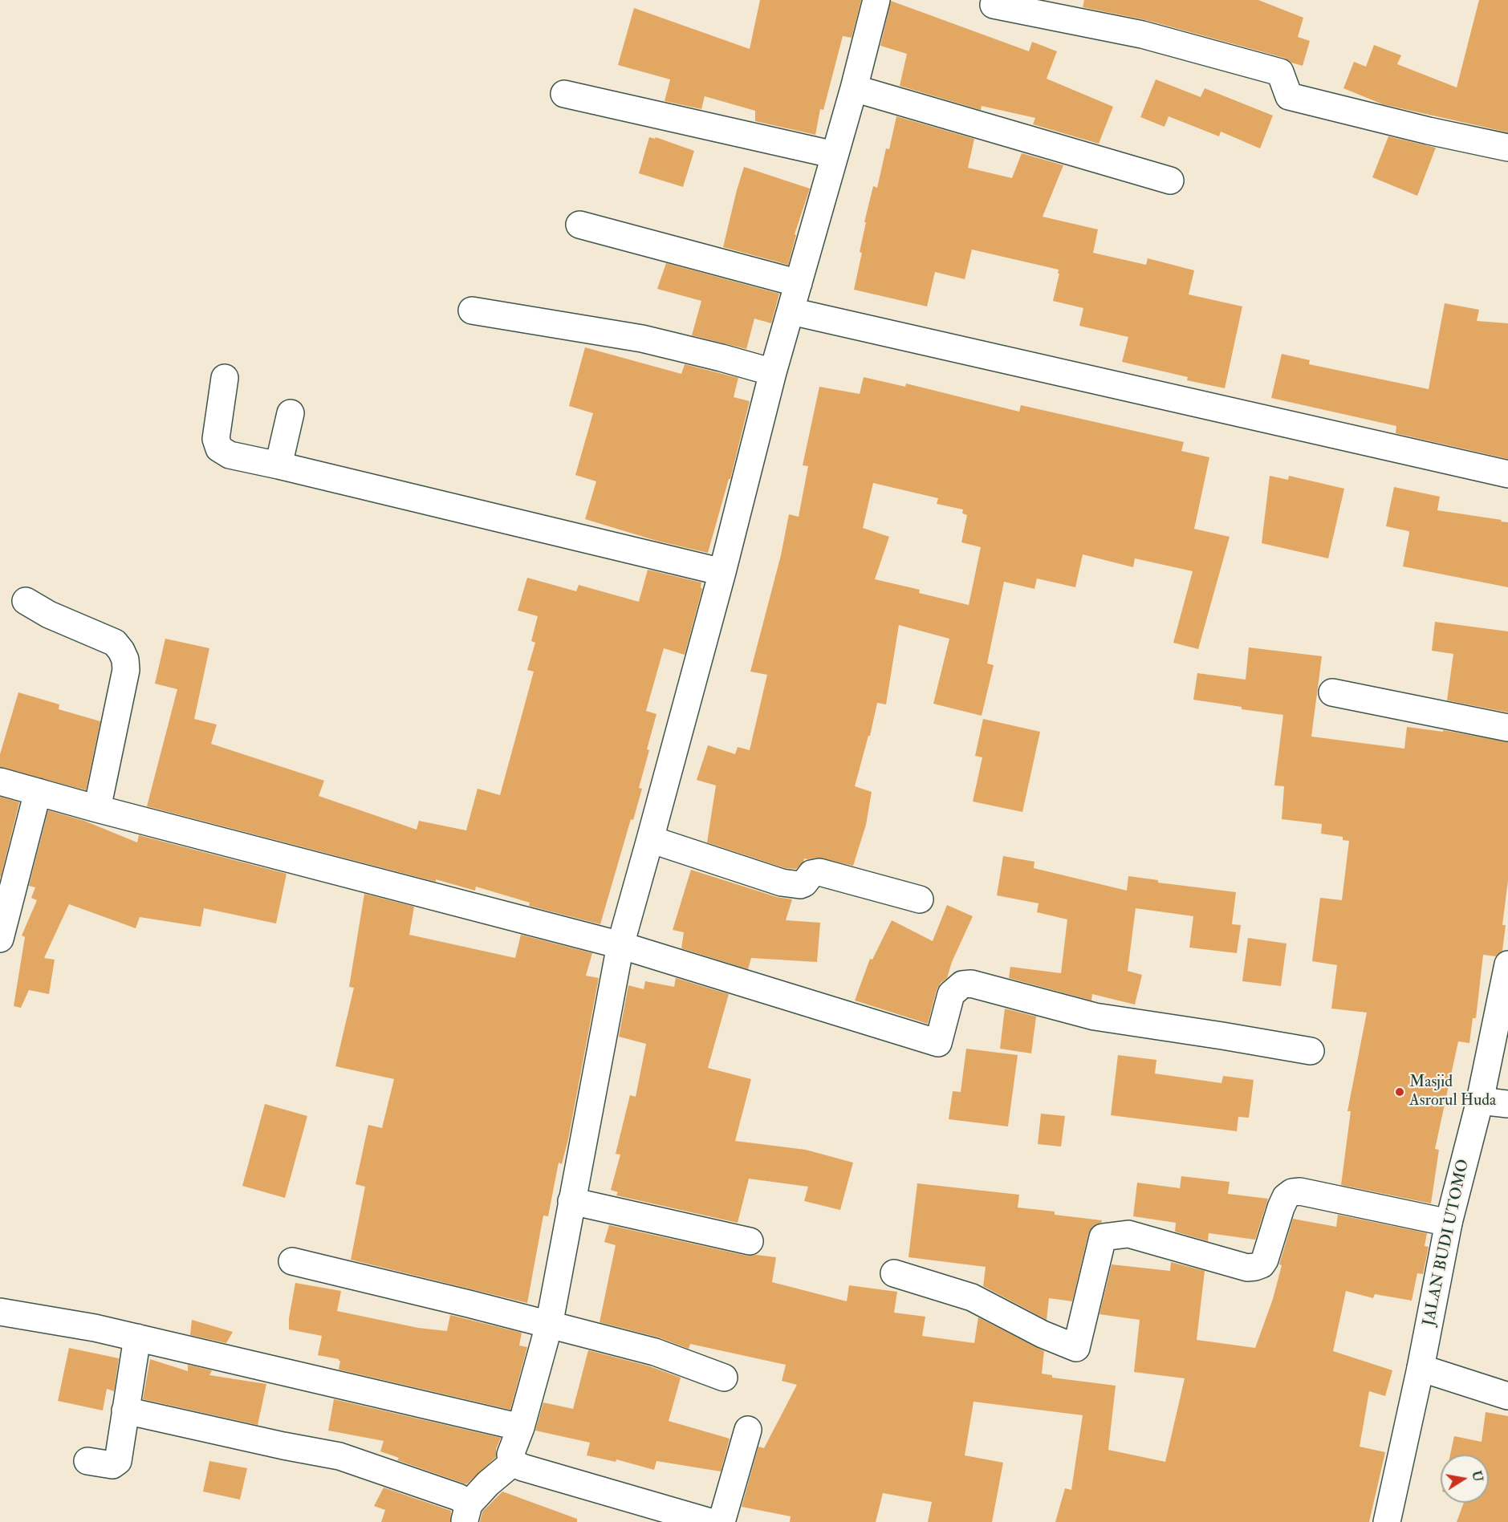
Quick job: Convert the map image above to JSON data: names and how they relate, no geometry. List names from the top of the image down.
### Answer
{
  "streets": {
    "street": ["JALAN BUDI UTOMO"]
  },
  "places": ["Masjid Asrorul Huda"],
  "north": "right"
}
